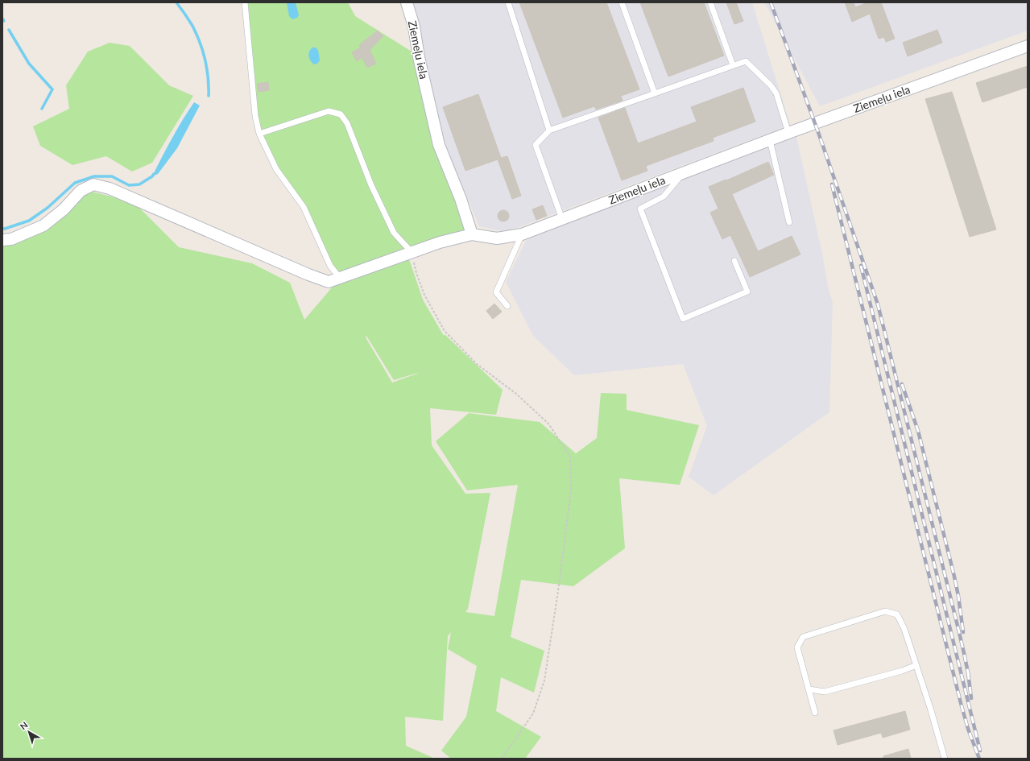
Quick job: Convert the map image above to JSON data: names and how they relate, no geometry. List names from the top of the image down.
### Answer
{
  "streets": {
    "street": ["Ziemeļu iela"]
  },
  "north": "top left"
}
